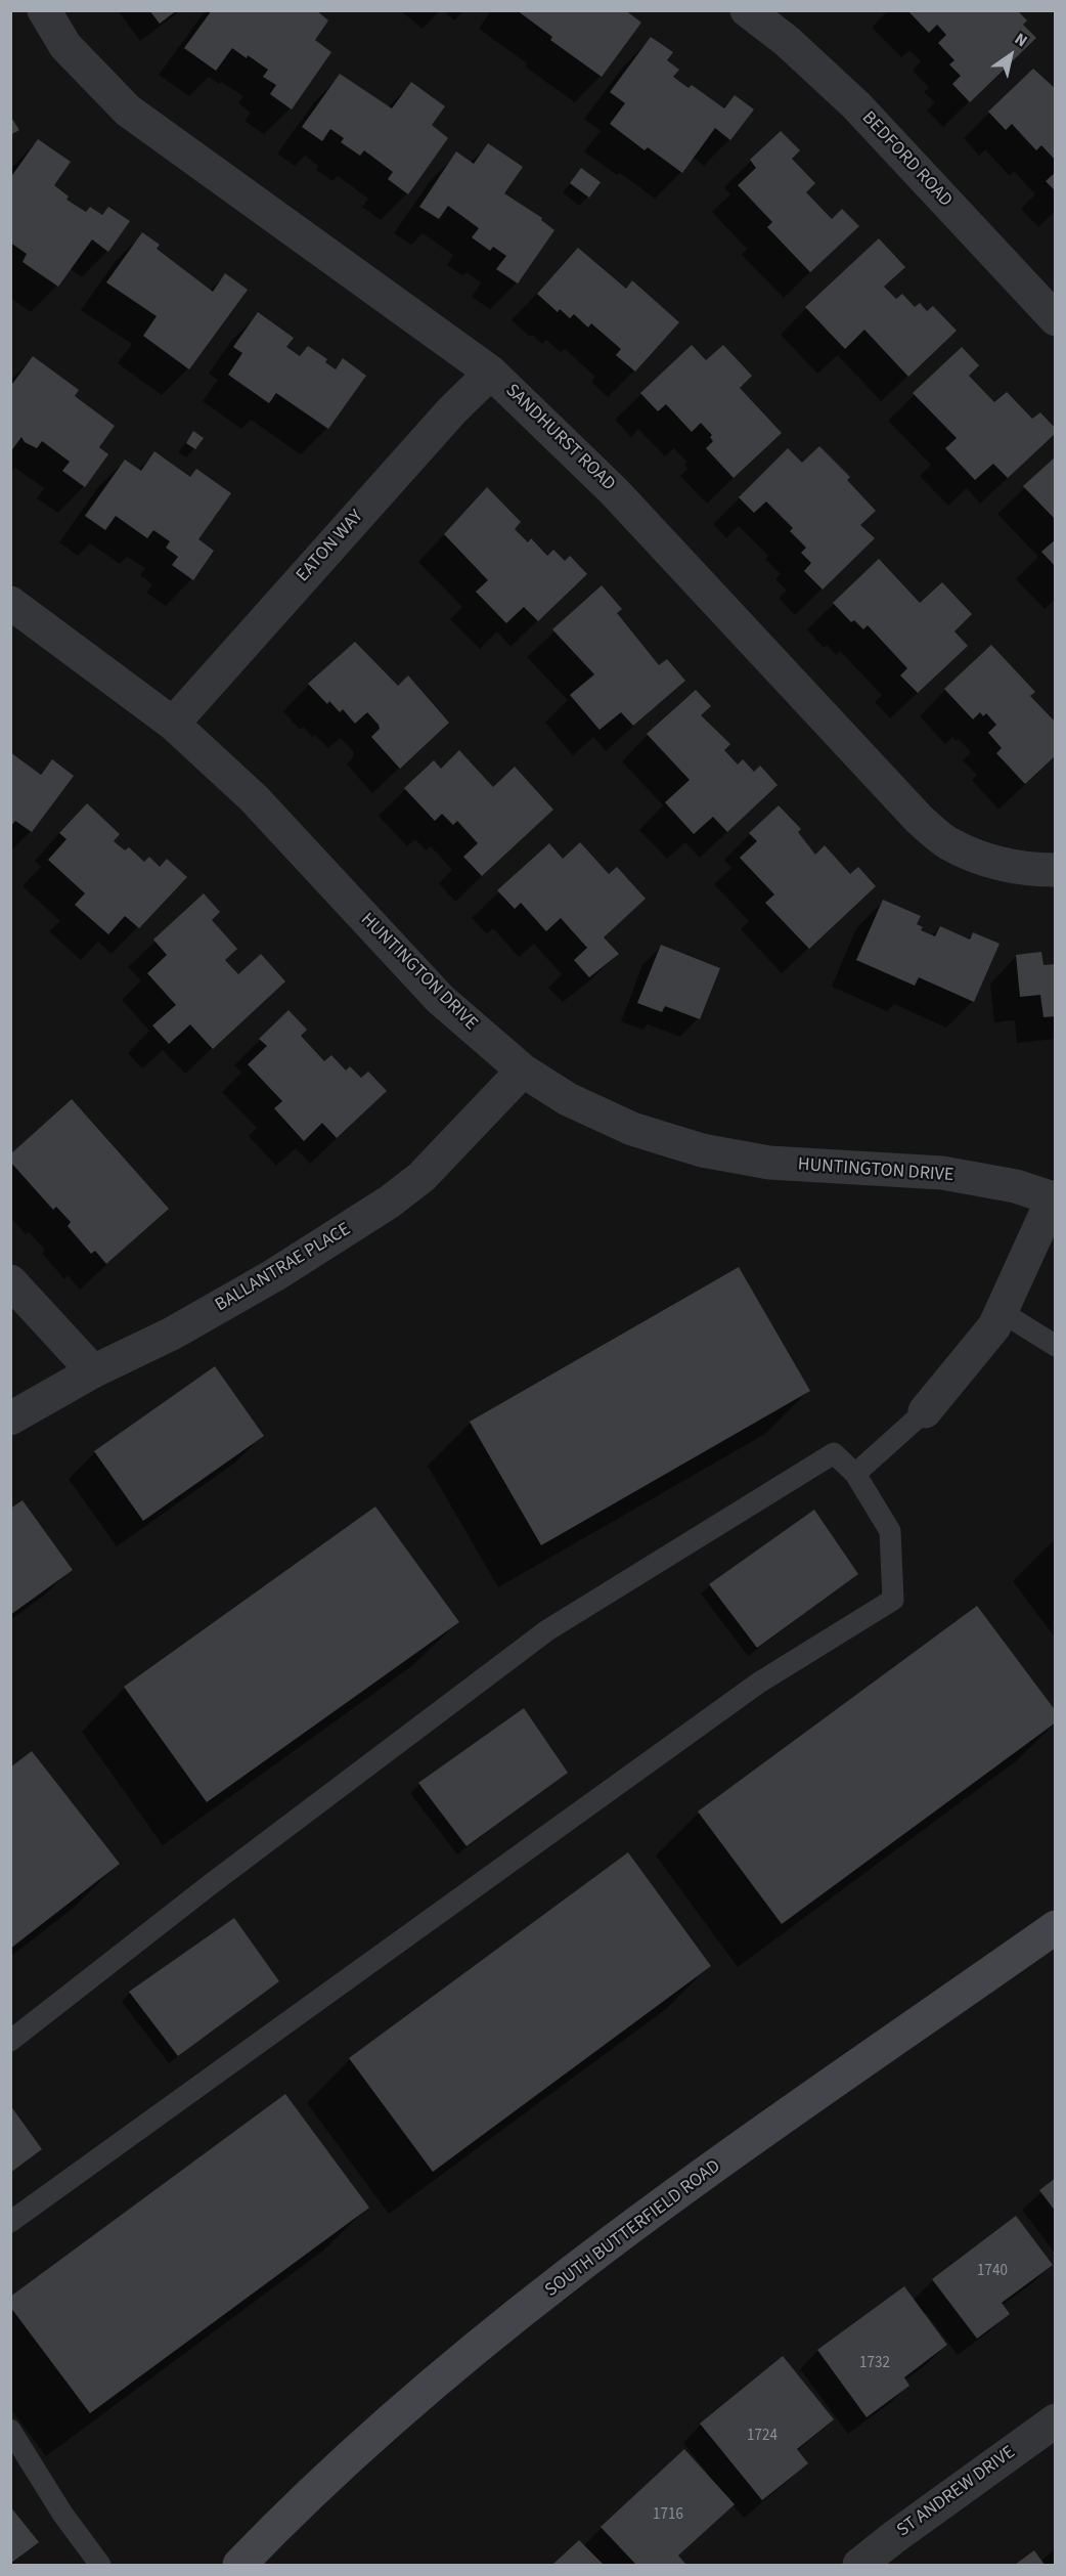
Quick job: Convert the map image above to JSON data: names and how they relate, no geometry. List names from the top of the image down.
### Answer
{
  "streets": {
    "main road": ["SOUTH BUTTERFIELD ROAD"],
    "street": [
      "BEDFORD ROAD",
      "SANDHURST ROAD",
      "EATON WAY",
      "HUNTINGTON DRIVE",
      "BALLANTRAE PLACE",
      "ST ANDREW DRIVE"
    ]
  },
  "crossings": [
    ["SANDHURST ROAD", "EATON WAY"],
    ["EATON WAY", "HUNTINGTON DRIVE"],
    ["HUNTINGTON DRIVE", "BALLANTRAE PLACE"]
  ],
  "house_numbers": [
    "1740",
    "1732",
    "1724",
    "1716"
  ],
  "north": "top right"
}
